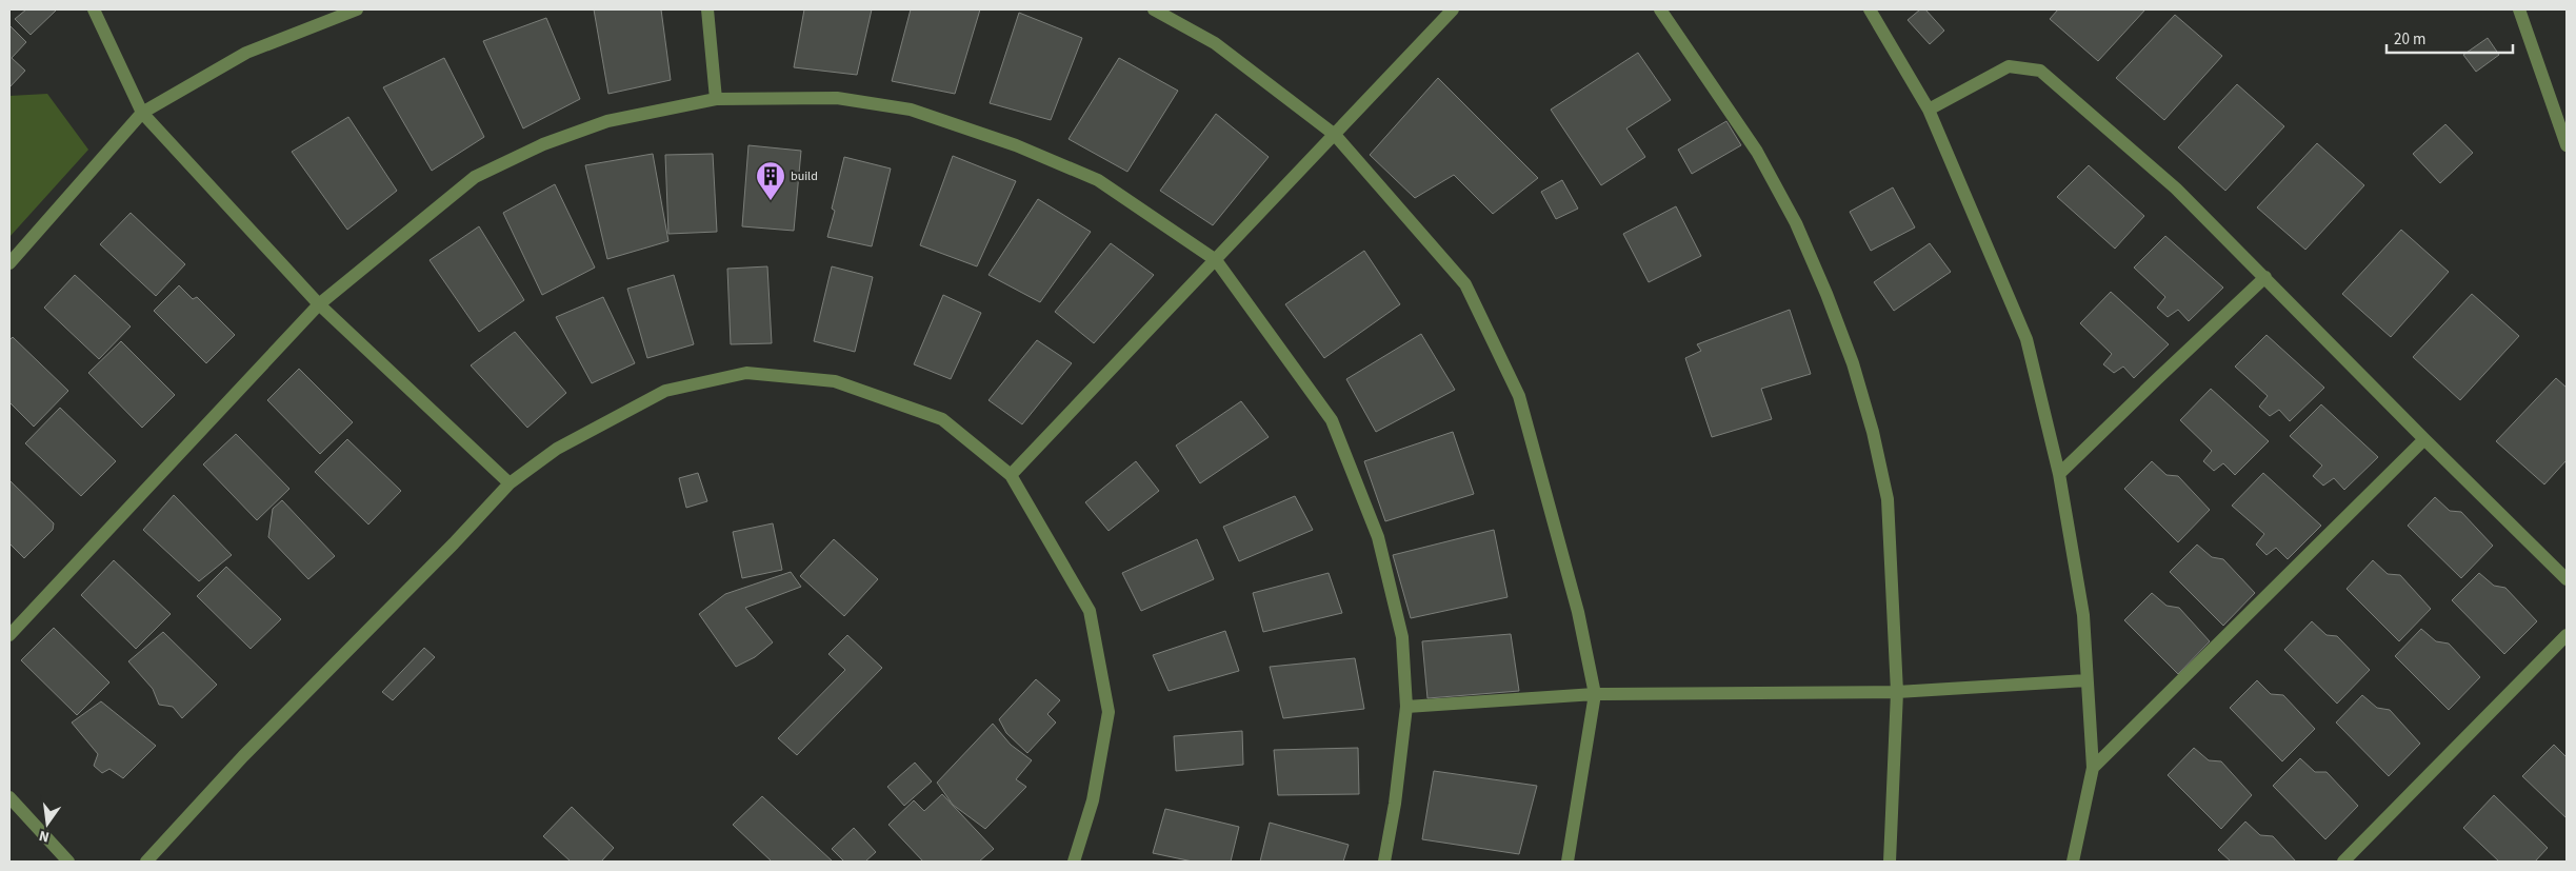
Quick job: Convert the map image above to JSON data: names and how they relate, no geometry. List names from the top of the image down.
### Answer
{
  "places": {
    "building": ["build"]
  },
  "scale_bar": "20 m",
  "north": "bottom"
}
